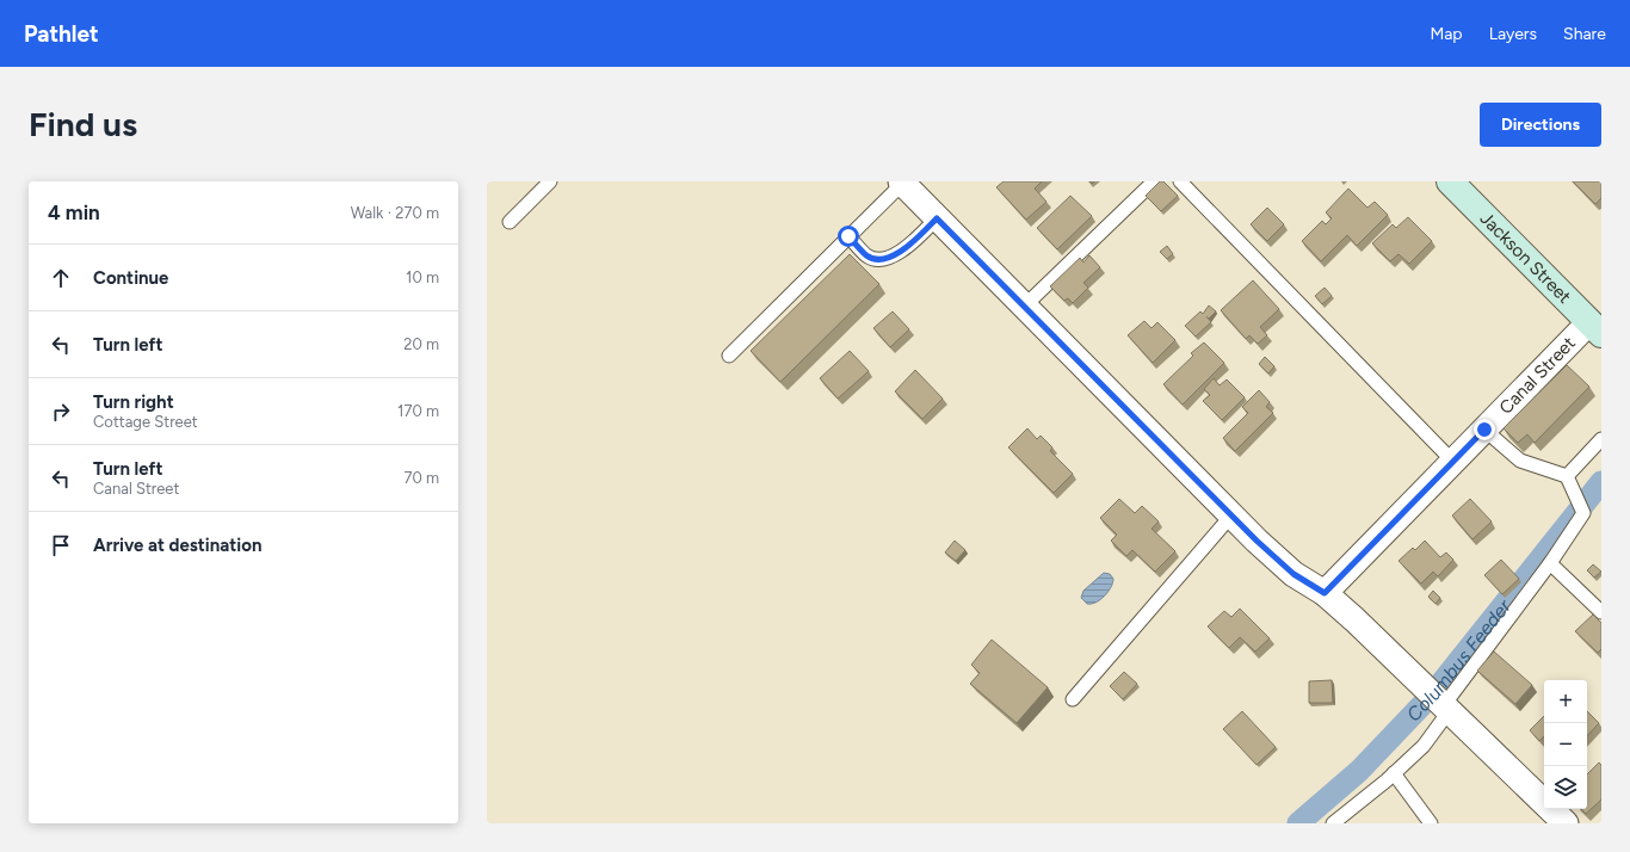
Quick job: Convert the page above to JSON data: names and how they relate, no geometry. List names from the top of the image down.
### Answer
{
  "streets": {
    "main road": ["Jackson Street"],
    "street": ["Canal Street"]
  },
  "crossings": [
    ["Jackson Street", "Canal Street"]
  ],
  "water": ["Columbus Feeder"],
  "page": {
    "header": "Pathlet",
    "nav": ["Map", "Layers", "Share"],
    "buttons": "Directions",
    "title": "Find us",
    "heading": ["4 min", "Walk · 270 m"],
    "list": [
      ["Continue", "10 m"],
      ["Turn left", "20 m"],
      ["Turn right", "Cottage Street", "170 m"],
      ["Turn left", "Canal Street", "70 m"],
      "Arrive at destination"
    ],
    "map_buttons": ["+", "−"]
  }
}
